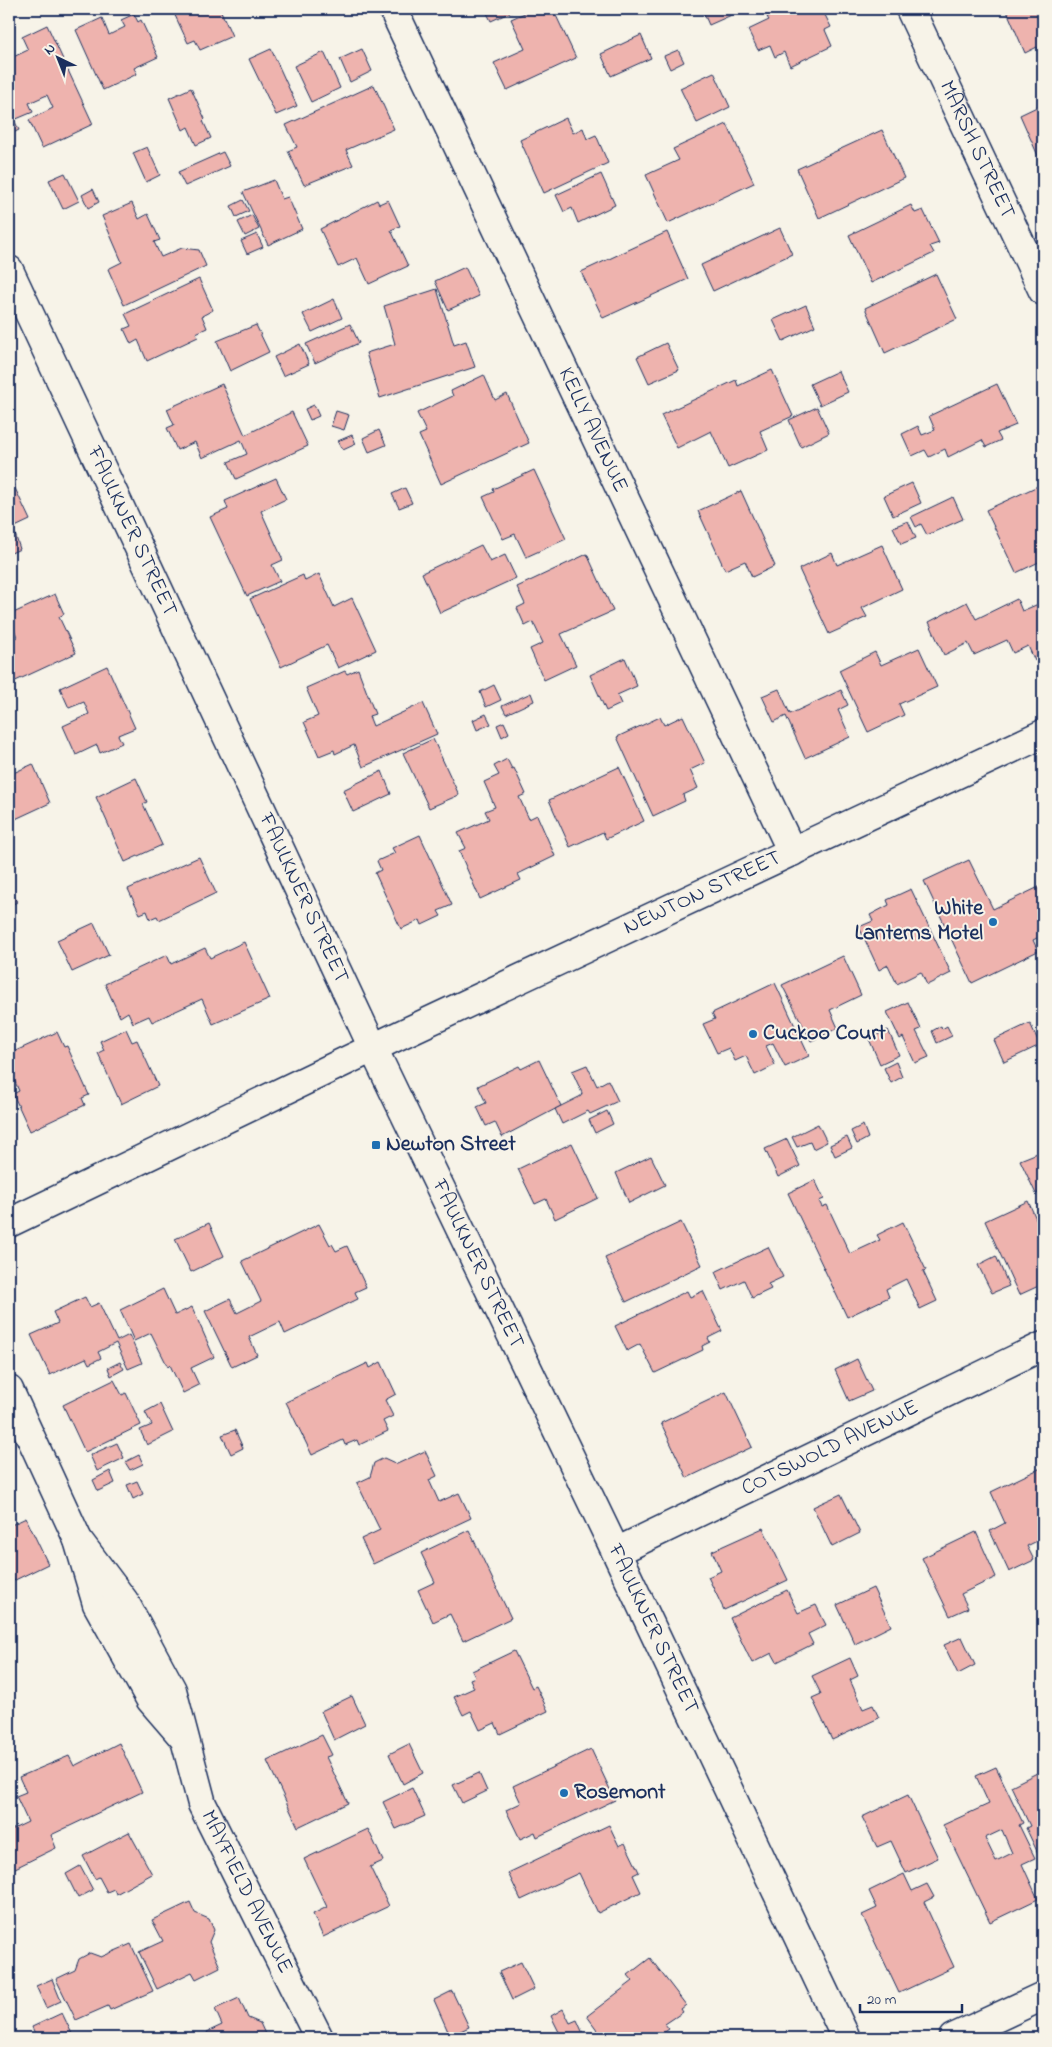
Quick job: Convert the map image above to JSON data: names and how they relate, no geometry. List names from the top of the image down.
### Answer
{
  "streets": {
    "street": [
      "MARSH STREET",
      "KELLY AVENUE",
      "FAULKNER STREET",
      "NEWTON STREET",
      "COTSWOLD AVENUE",
      "MAYFIELD AVENUE"
    ]
  },
  "crossings": [
    ["KELLY AVENUE", "NEWTON STREET"],
    ["FAULKNER STREET", "NEWTON STREET"],
    ["FAULKNER STREET", "COTSWOLD AVENUE"]
  ],
  "places": {
    "other": ["White Lanterns Motel", "Cuckoo Court", "Rosemont"],
    "transit": ["Newton Street"]
  },
  "scale_bar": "20 m",
  "north": "top left"
}
